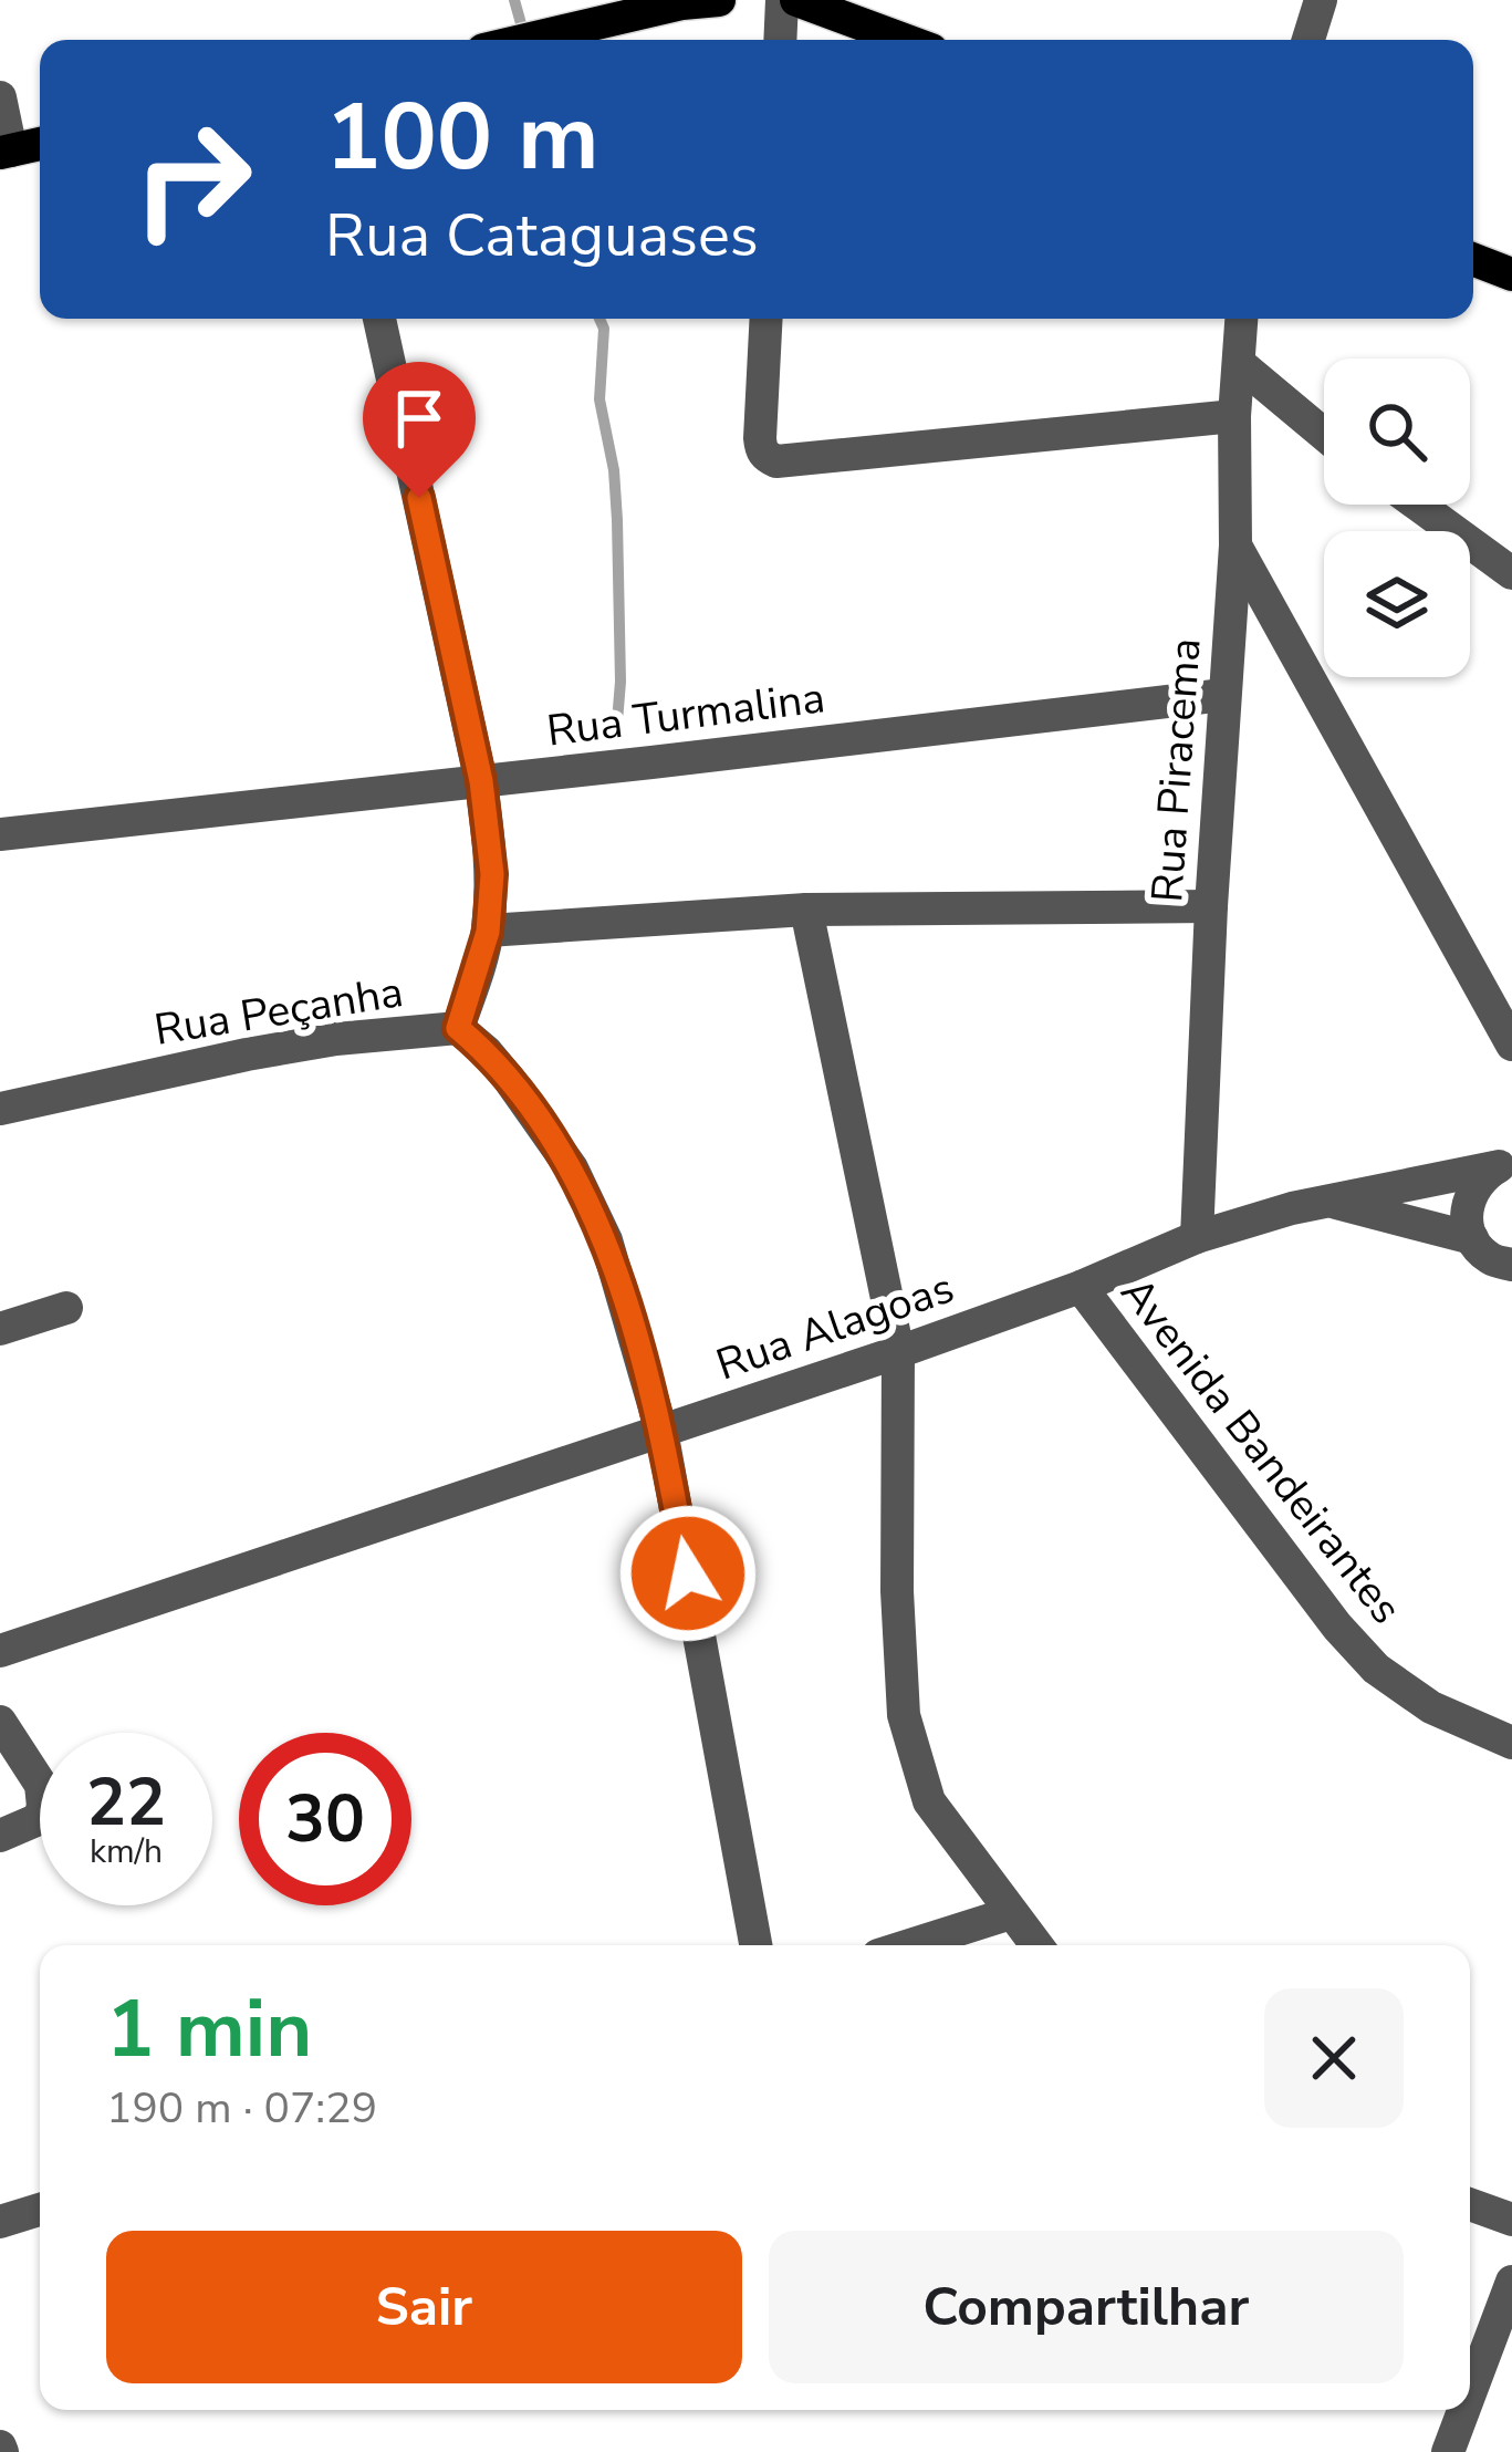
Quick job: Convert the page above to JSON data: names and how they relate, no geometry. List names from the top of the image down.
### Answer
{
  "streets": {
    "street": [
      "Rua Turmalina",
      "Rua Piracema",
      "Rua Peçanha",
      "Rua Alagoas",
      "Avenida Bandeirantes"
    ]
  },
  "crossings": [
    ["Rua Turmalina", "Rua Piracema"],
    ["Rua Piracema", "Rua Alagoas"],
    ["Rua Peçanha", "Rua Alagoas"],
    ["Rua Alagoas", "Avenida Bandeirantes"]
  ],
  "page": {
    "turn": ["100 m", "Rua Cataguases"],
    "speed": "22 km/h",
    "limit": "30",
    "heading": ["1 min", "190 m · 07:29"],
    "buttons": ["Sair", "Compartilhar"]
  }
}
